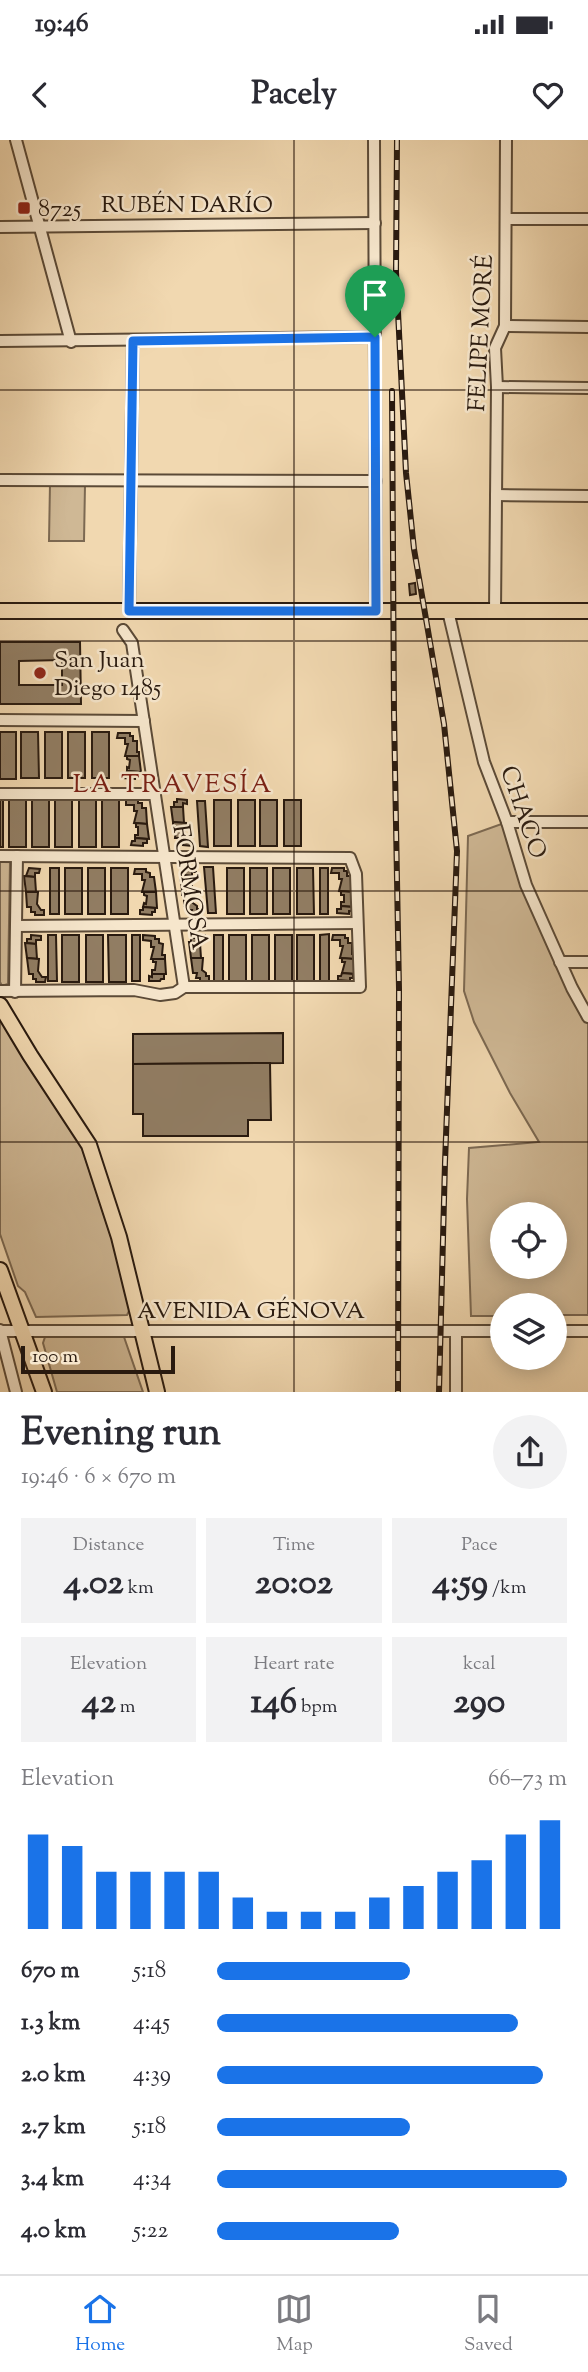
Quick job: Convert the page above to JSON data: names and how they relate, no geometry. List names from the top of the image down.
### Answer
{
  "streets": {
    "street": [
      "RUBÉN DARÍO",
      "FELIPE MORÉ",
      "CHACO",
      "FORMOSA",
      "AVENIDA GÉNOVA"
    ]
  },
  "districts": ["LA TRAVESÍA"],
  "places": {
    "transit": ["8725"],
    "other": ["San Juan Diego 1485"]
  },
  "scale_bar": "100 m",
  "page": {
    "status": "19:46",
    "header": "Pacely",
    "scale": "100 m",
    "heading": ["Evening run", "19:46 · 6 × 670 m"],
    "stats": [
      ["Distance", "4.02 km"],
      ["Time", "20:02"],
      ["Pace", "4:59 /km"],
      ["Elevation", "42 m"],
      ["Heart rate", "146 bpm"],
      ["kcal", "290"]
    ],
    "chart": ["Elevation", "66–73 m"],
    "list": [
      {
        "name": "670 m",
        "note": "5:18"
      },
      {
        "name": "1.3 km",
        "note": "4:45"
      },
      {
        "name": "2.0 km",
        "note": "4:39"
      },
      {
        "name": "2.7 km",
        "note": "5:18"
      },
      {
        "name": "3.4 km",
        "note": "4:34"
      },
      {
        "name": "4.0 km",
        "note": "5:22"
      }
    ],
    "tabs": ["Home", "Map", "Saved"]
  }
}
